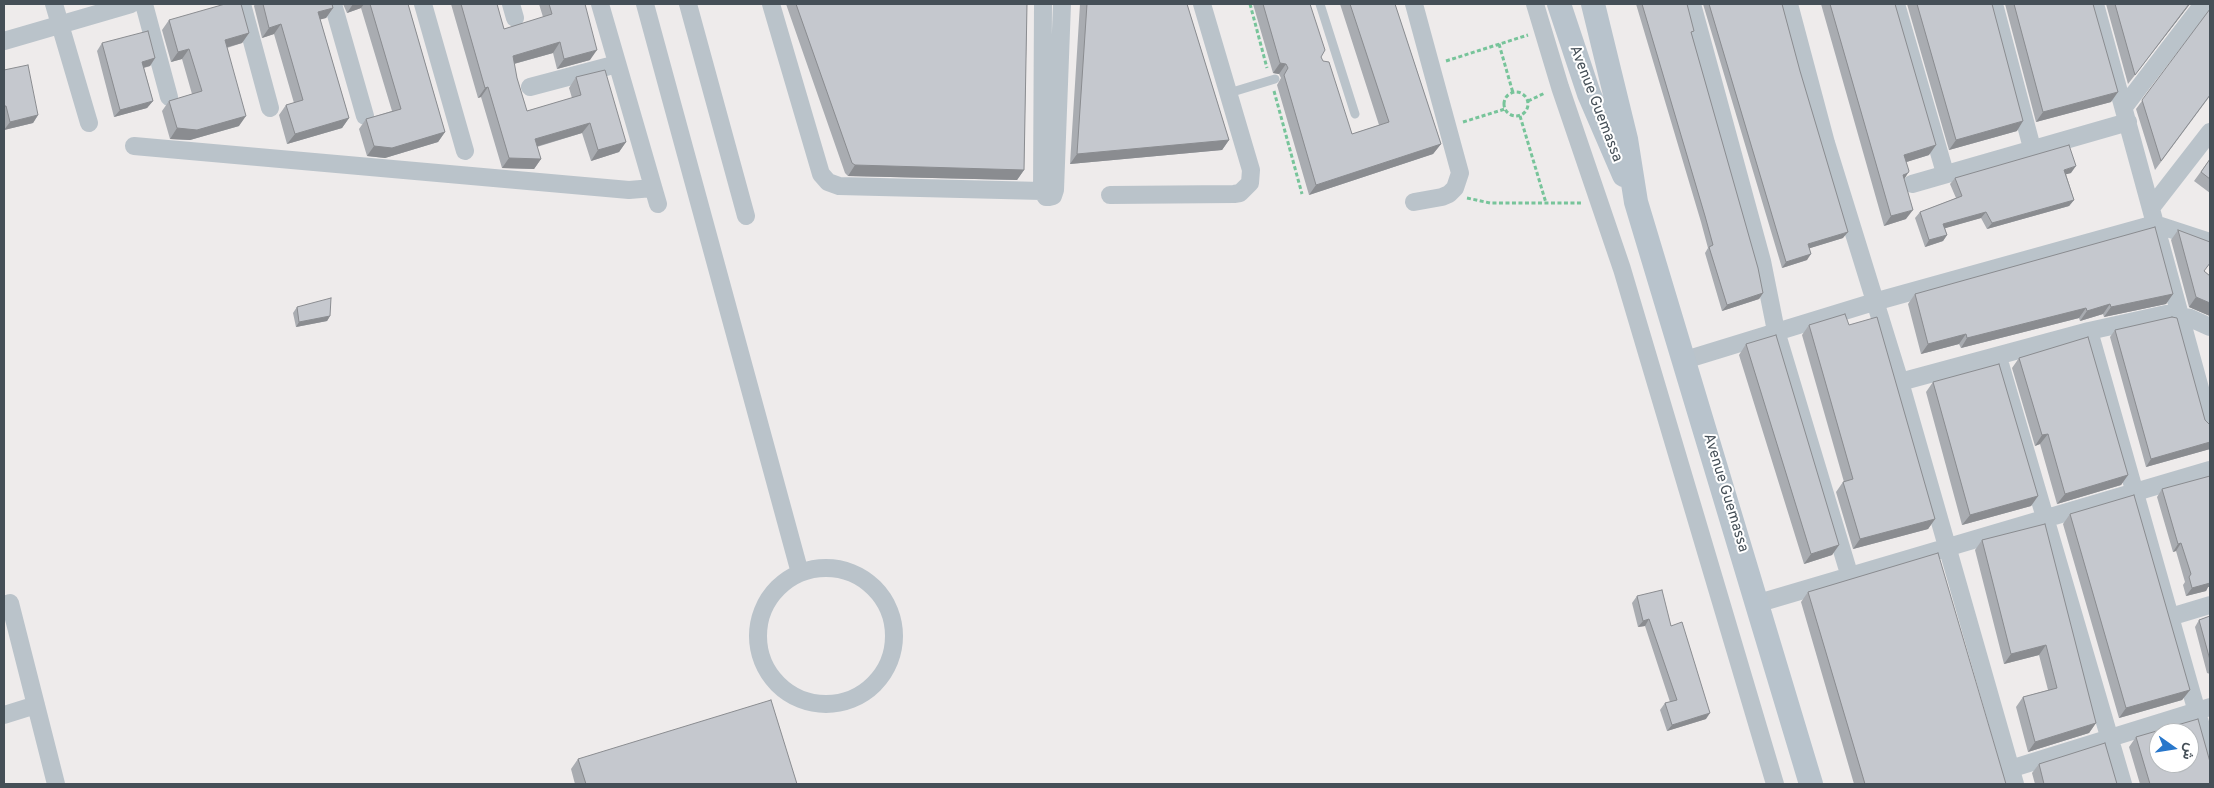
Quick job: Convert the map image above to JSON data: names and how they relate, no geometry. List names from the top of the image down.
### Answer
{
  "streets": {
    "main road": ["Avenue Guemassa"]
  },
  "north": "right"
}
